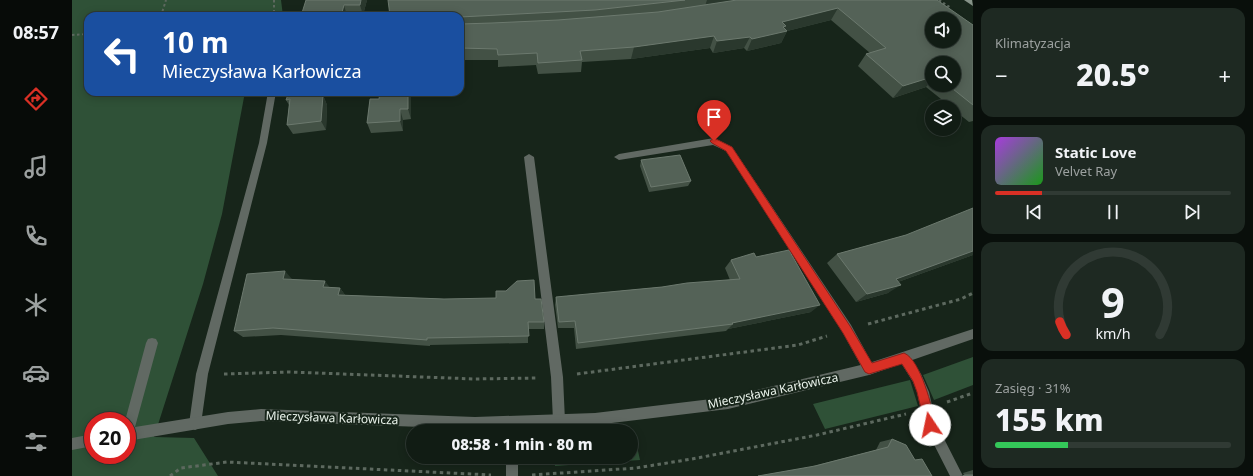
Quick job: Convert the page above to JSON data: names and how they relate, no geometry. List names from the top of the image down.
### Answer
{
  "streets": {
    "street": ["Mieczysława Karłowicza"]
  },
  "page": {
    "tabs": "08:57",
    "tile": [
      "Klimatyzacja",
      ["Zasięg · 31%", "155 km"]
    ],
    "turn": ["10 m", "Mieczysława Karłowicza"],
    "heat": ["−", "20.5°", "+"],
    "song": ["Static Love", "Velvet Ray"],
    "limit": "20",
    "trip": "08:58 · 1 min · 80 m",
    "gauge": ["9", "km/h"]
  }
}
